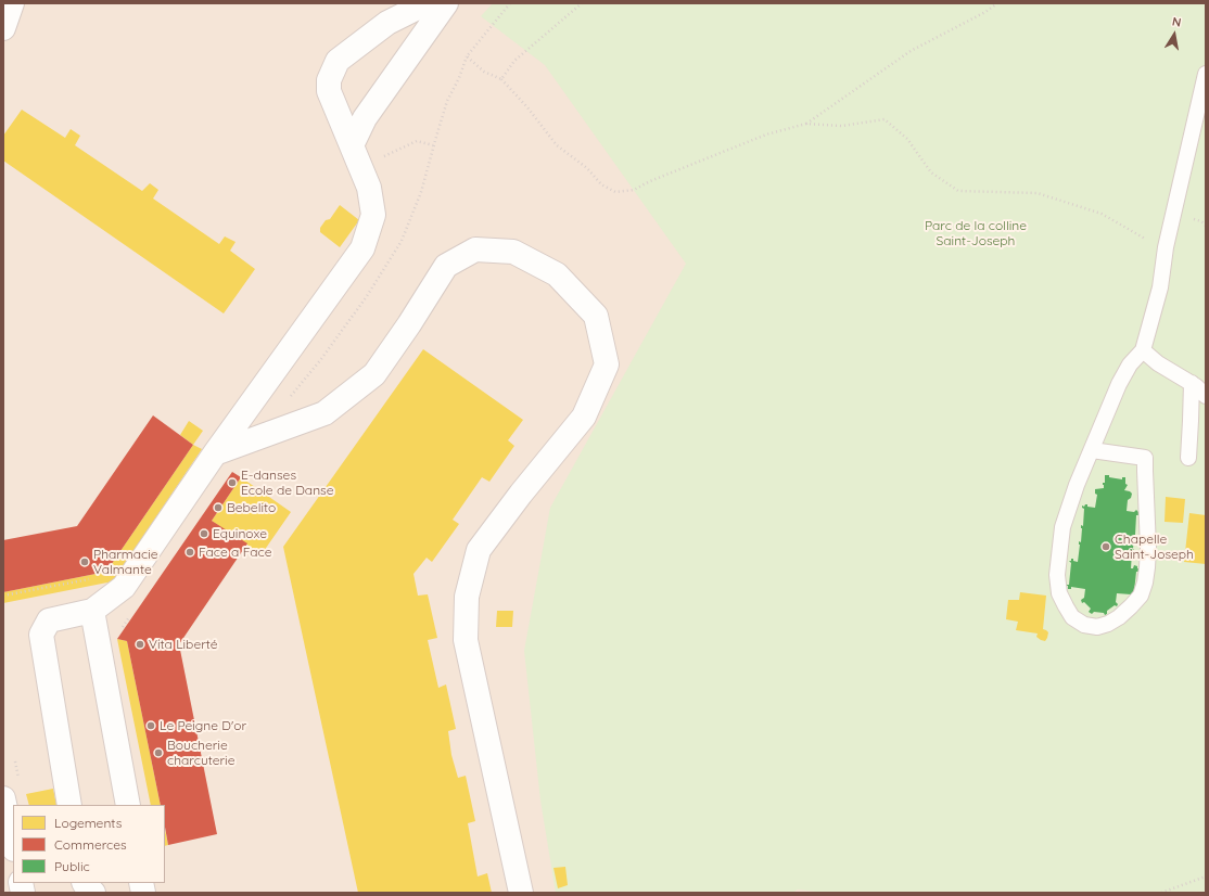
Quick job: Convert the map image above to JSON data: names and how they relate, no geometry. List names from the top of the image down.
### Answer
{
  "parks": ["Parc de la colline Saint-Joseph"],
  "places": [
    "E-danses Ecole de Danse",
    "Bebelito",
    "Equinoxe",
    "Chapelle Saint-Joseph",
    "Face a Face",
    "Pharmacie Valmante",
    "Vita Liberté",
    "Le Peigne D'or",
    "Boucherie charcuterie"
  ],
  "legend": ["Logements", "Commerces", "Public"],
  "north": "top"
}
